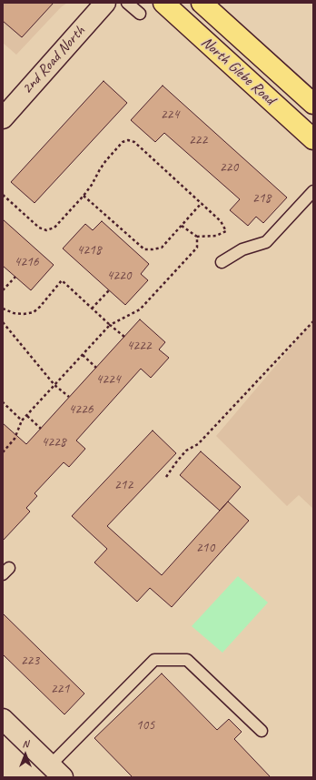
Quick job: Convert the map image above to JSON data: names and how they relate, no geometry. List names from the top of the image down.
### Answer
{
  "streets": {
    "main road": ["North Glebe Road"],
    "street": ["2nd Road North"]
  },
  "house_numbers": [
    "224",
    "222",
    "220",
    "218",
    "4218",
    "4216",
    "4220",
    "4222",
    "4224",
    "4226",
    "4228",
    "212",
    "210",
    "223",
    "221",
    "105"
  ],
  "north": "top"
}
